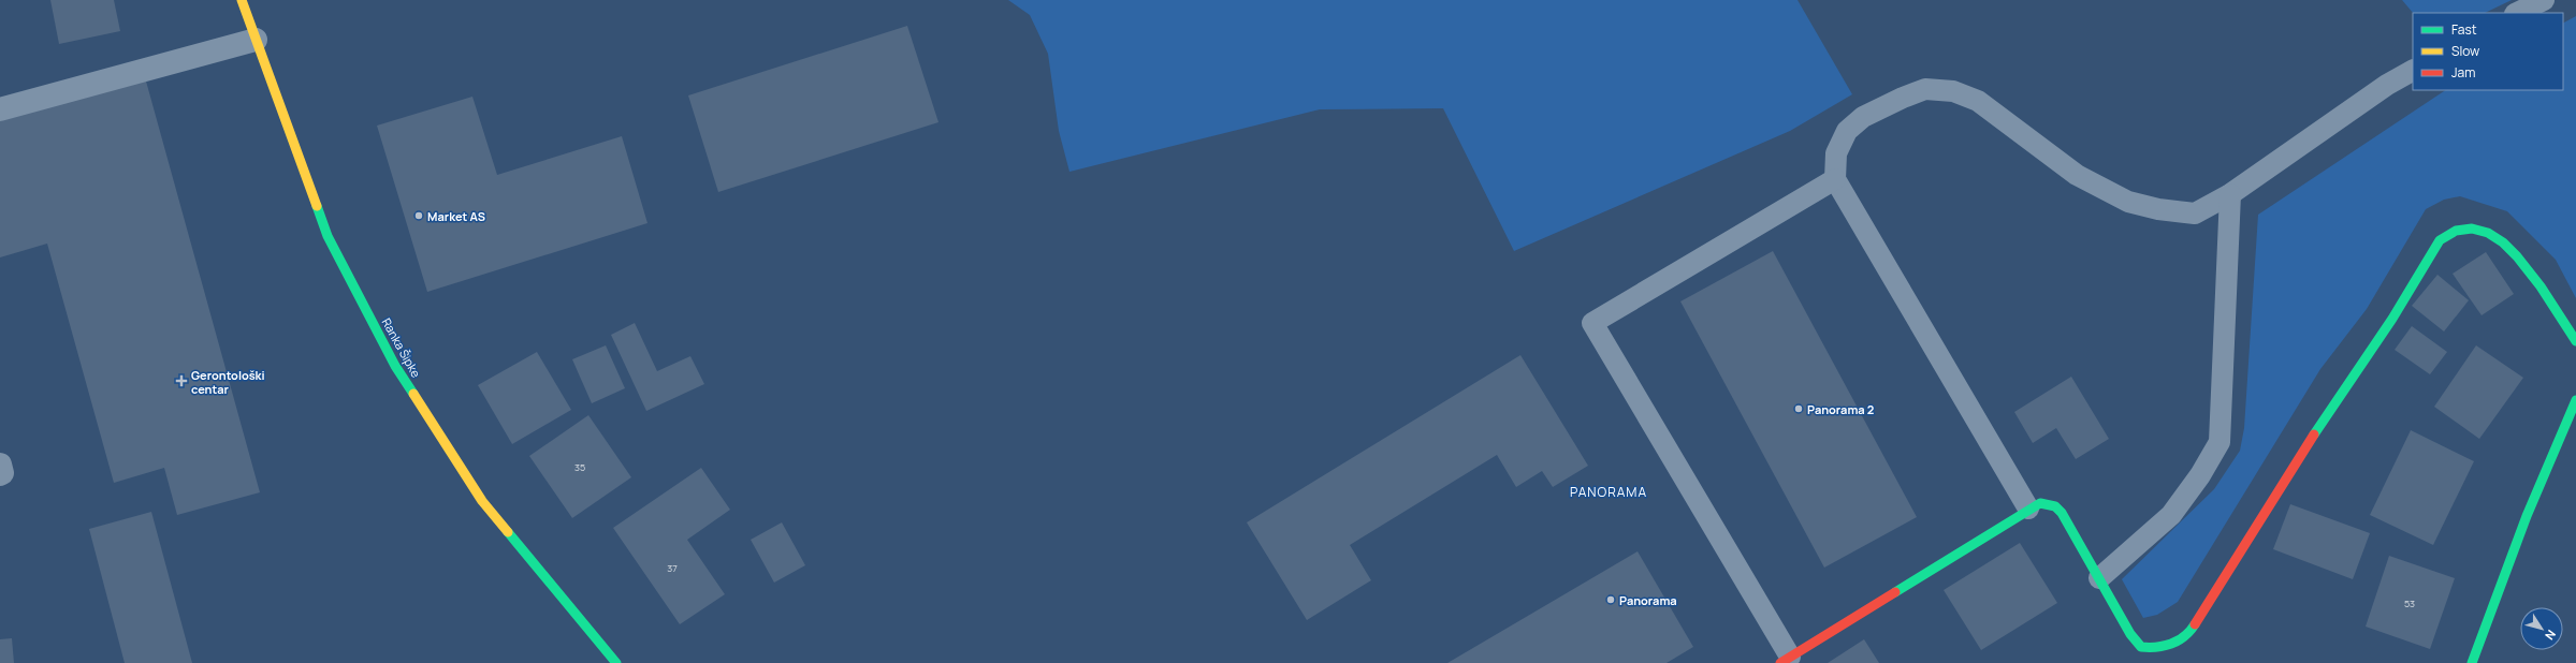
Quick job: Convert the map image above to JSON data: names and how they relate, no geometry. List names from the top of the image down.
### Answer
{
  "streets": {
    "street": ["Ranka Šipke"]
  },
  "districts": ["PANORAMA"],
  "places": {
    "other": ["Market AS", "Panorama 2", "Panorama"],
    "health": ["Gerontološki centar"]
  },
  "house_numbers": ["35", "37", "53"],
  "legend": ["Fast", "Slow", "Jam"],
  "north": "bottom right"
}
